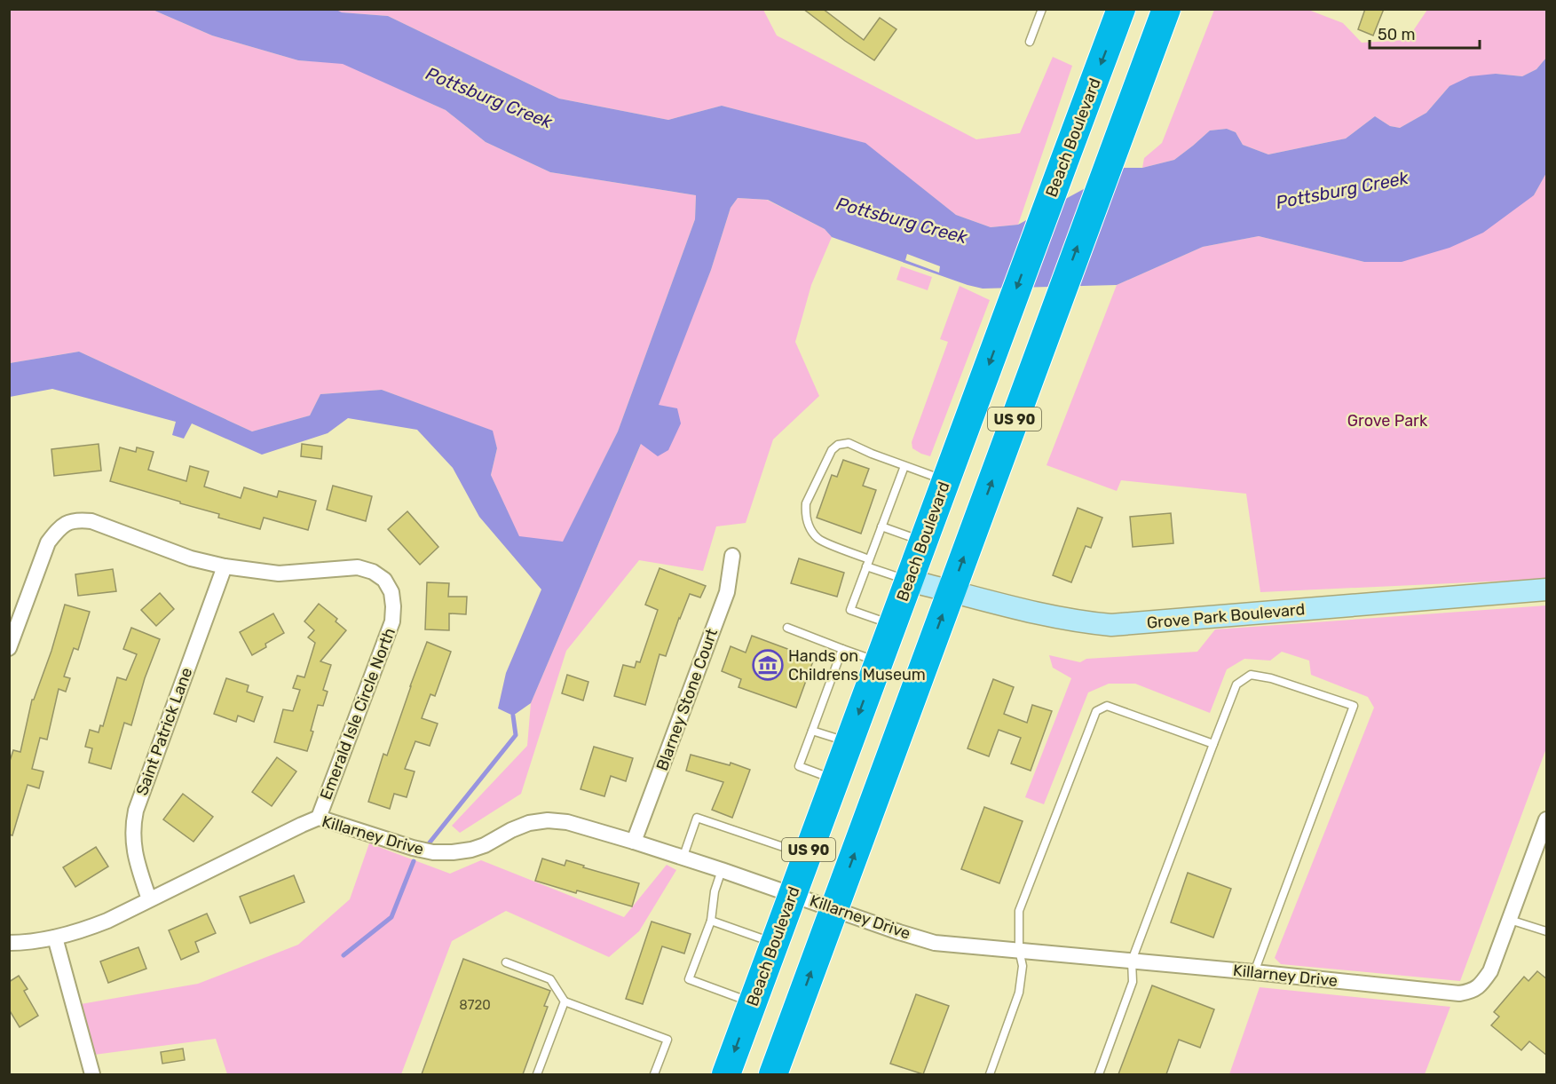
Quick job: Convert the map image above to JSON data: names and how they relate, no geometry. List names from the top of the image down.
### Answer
{
  "streets": {
    "highway": ["Beach Boulevard", "US 90"],
    "street": [
      "Grove Park Boulevard",
      "Blarney Stone Court",
      "Emerald Isle Circle North",
      "Saint Patrick Lane",
      "Killarney Drive"
    ]
  },
  "crossings": [
    ["Beach Boulevard", "Grove Park Boulevard"],
    ["Beach Boulevard", "Killarney Drive"],
    ["US 90", "Grove Park Boulevard"],
    ["US 90", "Killarney Drive"],
    ["Blarney Stone Court", "Killarney Drive"],
    ["Emerald Isle Circle North", "Saint Patrick Lane"],
    ["Emerald Isle Circle North", "Killarney Drive"],
    ["Saint Patrick Lane", "Killarney Drive"]
  ],
  "water": ["Pottsburg Creek"],
  "parks": ["Grove Park"],
  "places": {
    "museum": ["Hands on Childrens Museum"]
  },
  "house_numbers": ["8720"],
  "scale_bar": "50 m"
}
